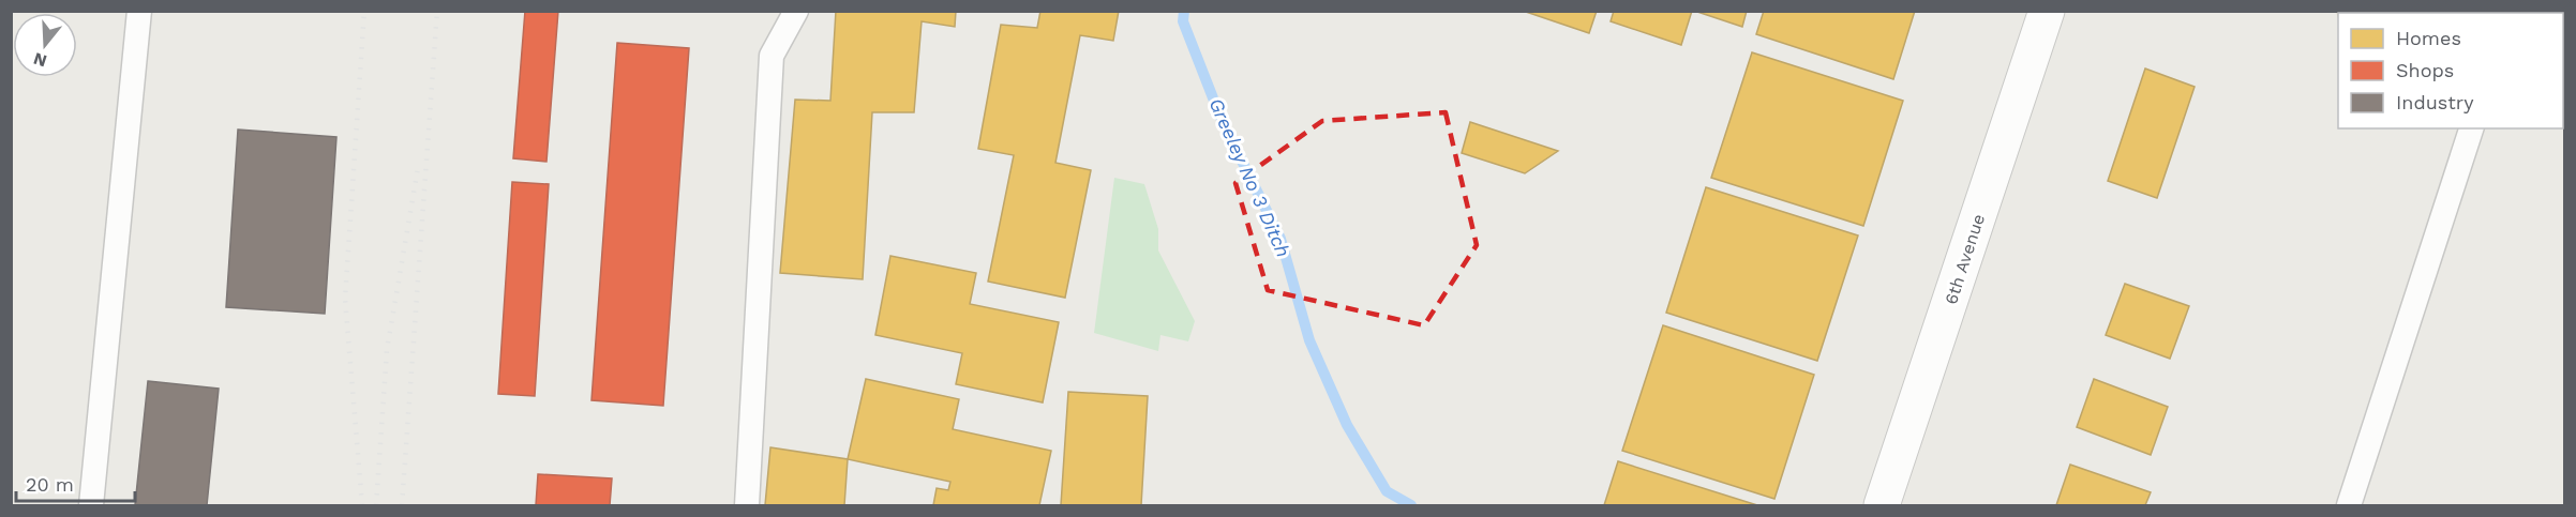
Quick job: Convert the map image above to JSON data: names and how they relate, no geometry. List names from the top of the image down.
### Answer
{
  "streets": {
    "street": ["6th Avenue"]
  },
  "water": ["Greeley No 3 Ditch"],
  "legend": ["Homes", "Shops", "Industry"],
  "scale_bar": "20 m",
  "north": "bottom"
}
